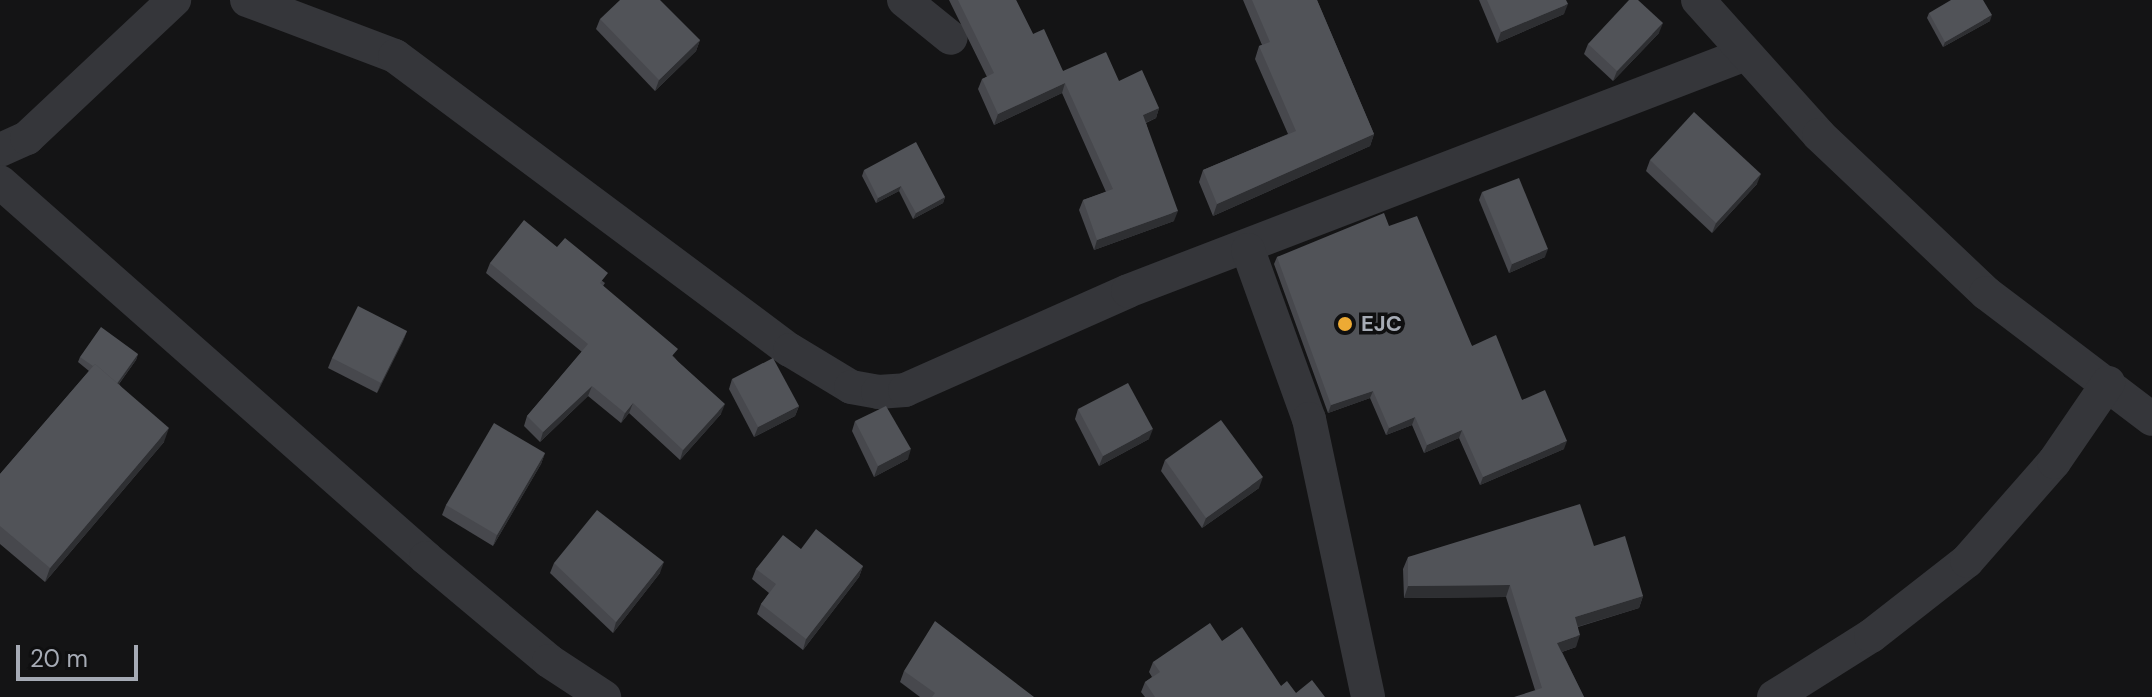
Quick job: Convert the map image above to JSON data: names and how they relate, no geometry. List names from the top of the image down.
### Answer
{
  "places": ["EJC"],
  "scale_bar": "20 m"
}
